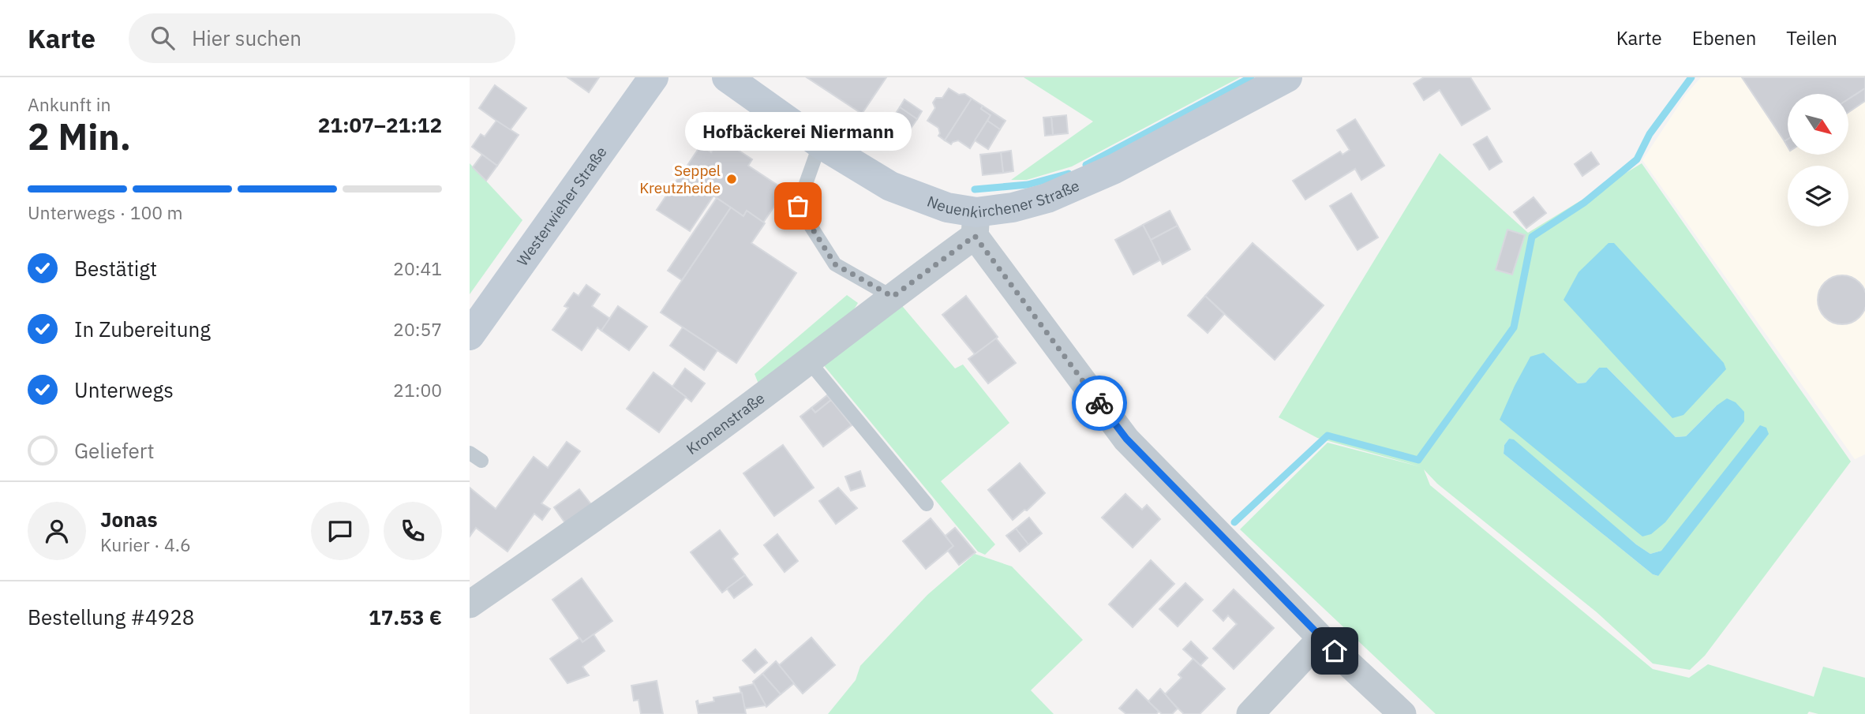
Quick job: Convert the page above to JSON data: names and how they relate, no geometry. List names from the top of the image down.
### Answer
{
  "streets": {
    "street": ["Neuenkirchener Straße", "Westerwieher Straße", "Kronenstraße"]
  },
  "crossings": [
    ["Neuenkirchener Straße", "Kronenstraße"]
  ],
  "places": ["Seppel Kreutzheide", "Hofbäckerei Niermann"],
  "north": "bottom right",
  "page": {
    "header": "Karte",
    "search": "Hier suchen",
    "nav": ["Karte", "Ebenen", "Teilen"],
    "heading": ["2 Min.", "Ankunft in", "21:07–21:12"],
    "panel": [
      "Jonas",
      "Kurier · 4.6",
      "Bestellung #4928",
      "17.53 €"
    ],
    "bubble": "Hofbäckerei Niermann",
    "bar": "Unterwegs · 100 m",
    "list": [
      ["Bestätigt", "20:41"],
      ["In Zubereitung", "20:57"],
      ["Unterwegs", "21:00"],
      "Geliefert"
    ]
  }
}
